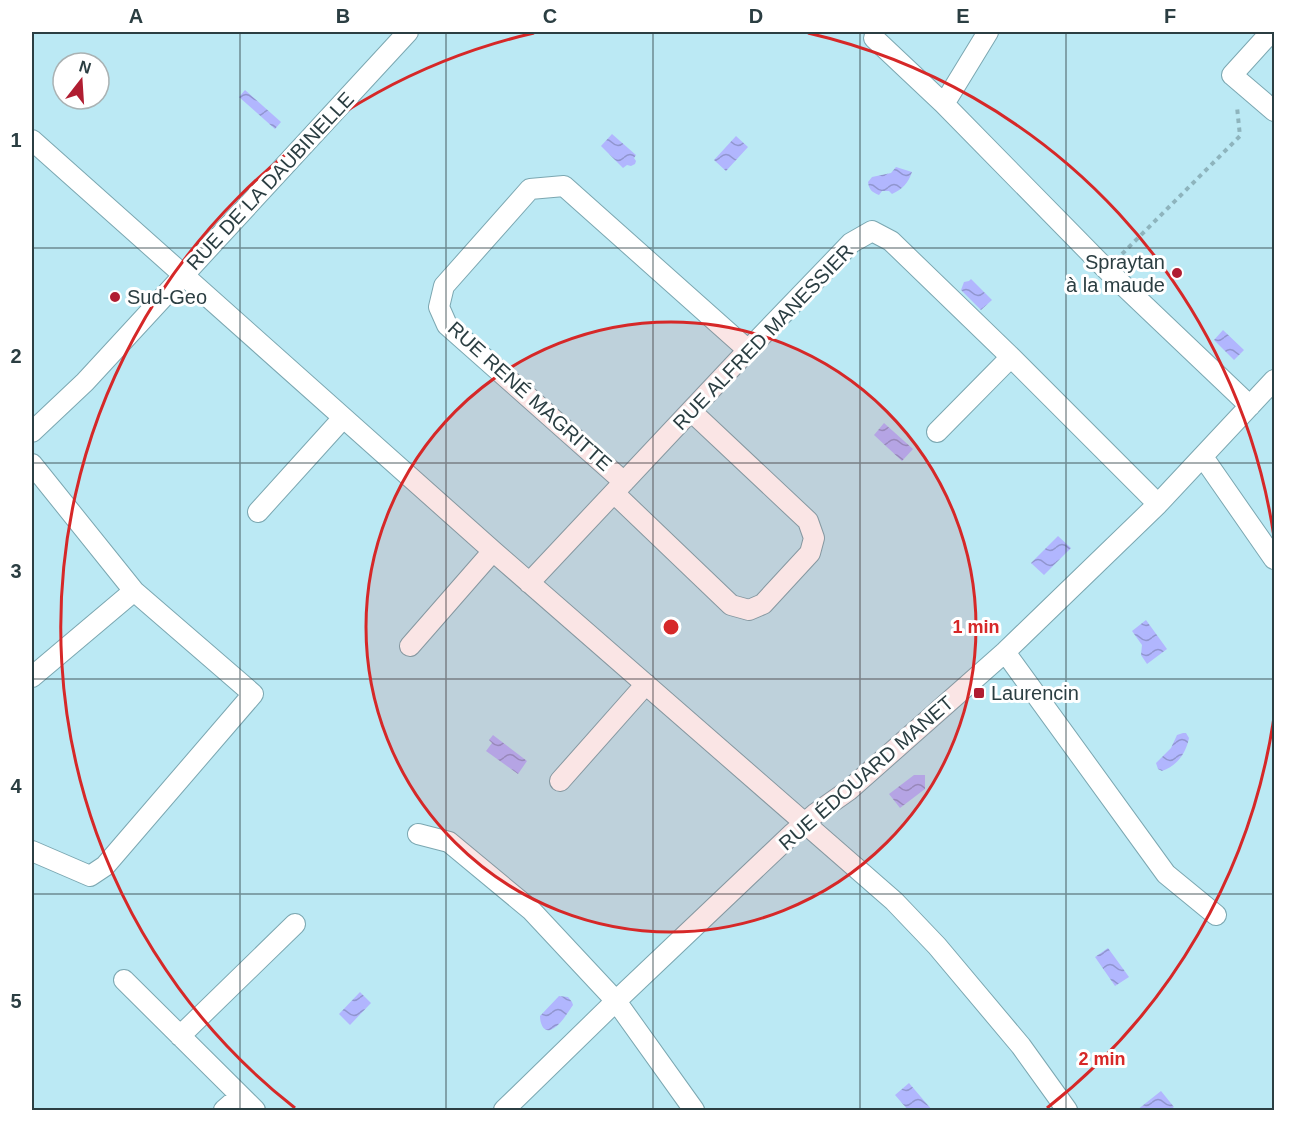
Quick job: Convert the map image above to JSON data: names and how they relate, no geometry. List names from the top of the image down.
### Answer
{
  "streets": {
    "street": [
      "RUE DE LA DAUBINELLE",
      "RUE ALFRED MANESSIER",
      "RUE RENÉ MAGRITTE",
      "RUE ÉDOUARD MANET"
    ]
  },
  "crossings": [
    ["RUE ALFRED MANESSIER", "RUE RENÉ MAGRITTE"],
    ["RUE ALFRED MANESSIER", "RUE ÉDOUARD MANET"]
  ],
  "places": {
    "other": ["Spraytan à la maude", "Sud-Geo"],
    "transit": ["Laurencin"]
  },
  "north": "top",
  "grid": {
    "columns": [
      "A",
      "B",
      "C",
      "D",
      "E",
      "F"
    ],
    "rows": [
      "1",
      "2",
      "3",
      "4",
      "5"
    ]
  },
  "rings": ["1 min", "2 min"]
}
